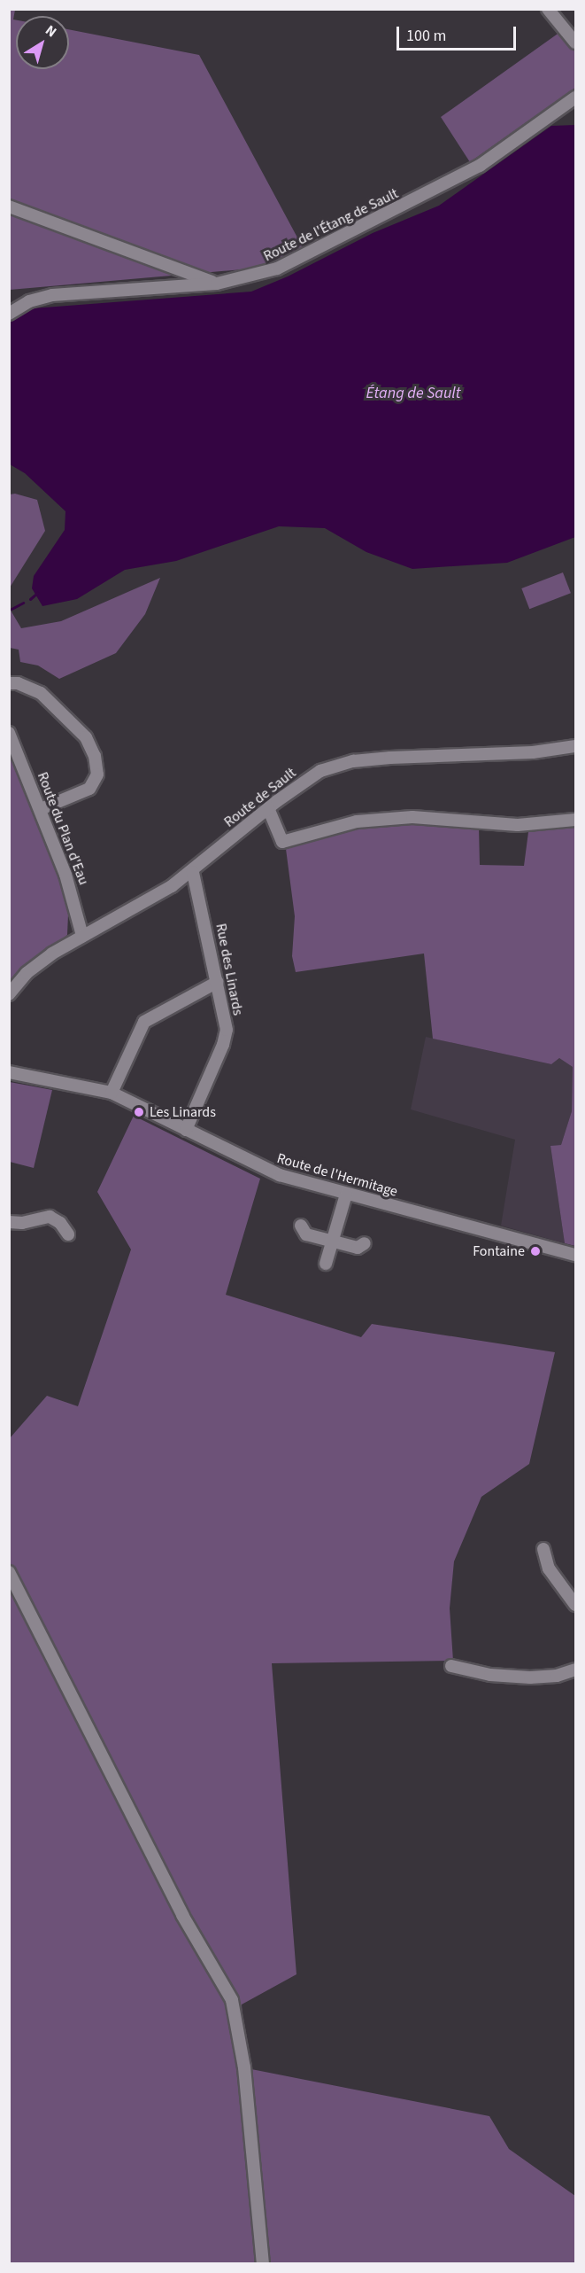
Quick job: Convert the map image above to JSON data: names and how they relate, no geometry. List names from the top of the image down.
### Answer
{
  "streets": {
    "street": [
      "Route de l'Étang de Sault",
      "Route de Sault",
      "Route du Plan d'Eau",
      "Rue des Linards",
      "Route de l'Hermitage"
    ]
  },
  "crossings": [
    ["Route de Sault", "Route du Plan d'Eau"],
    ["Route de Sault", "Rue des Linards"],
    ["Rue des Linards", "Route de l'Hermitage"]
  ],
  "water": ["Étang de Sault"],
  "places": ["Les Linards", "Fontaine"],
  "scale_bar": "100 m",
  "north": "top right"
}
